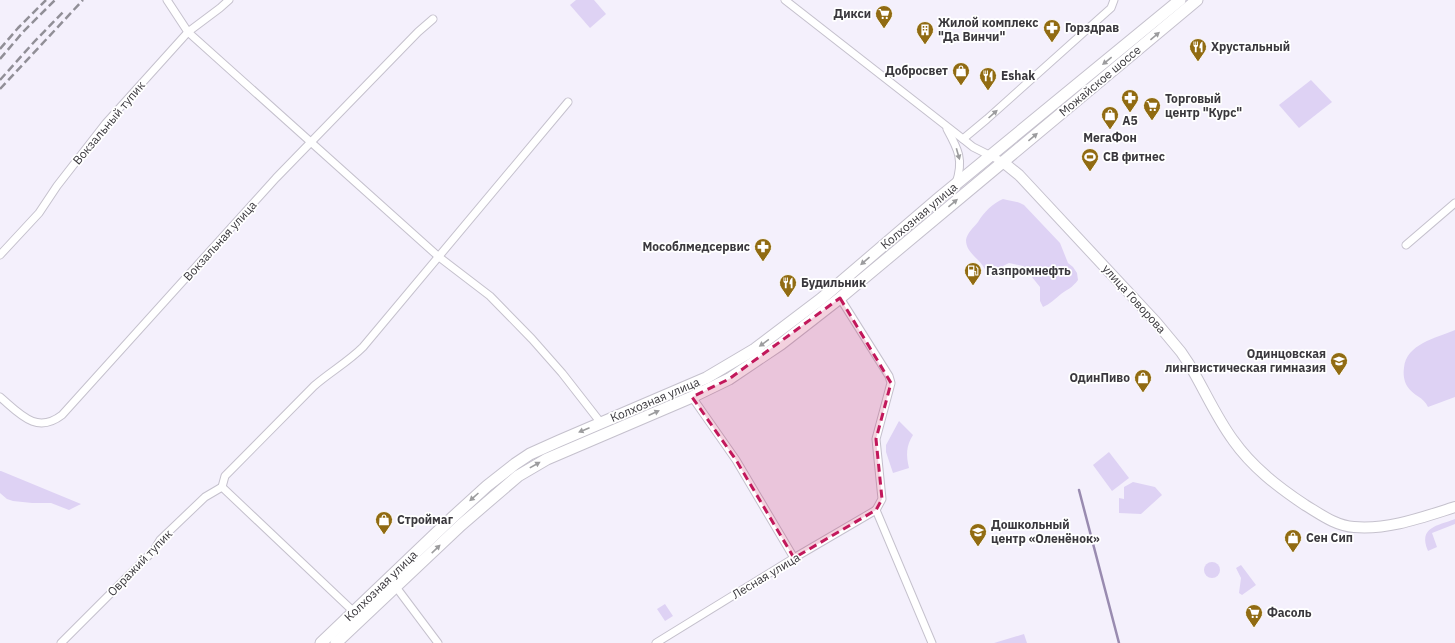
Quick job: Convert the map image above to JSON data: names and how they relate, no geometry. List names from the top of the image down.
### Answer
{
  "streets": {
    "main road": ["Можайское шоссе", "Колхозная улица", "улица Говорова"],
    "street": [
      "Вокзальный тупик",
      "Вокзальная улица",
      "Овражий тупик",
      "Лесная улица"
    ]
  },
  "crossings": [
    ["Можайское шоссе", "Колхозная улица"],
    ["Можайское шоссе", "улица Говорова"],
    ["Колхозная улица", "улица Говорова"]
  ],
  "places": {
    "supermarket": ["Дикси", "Торговый центр \"Курс\"", "Фасоль"],
    "pharmacy": ["Горздрав", "А5", "Мособлмедсервис"],
    "building": ["Жилой комплекс \"Да Винчи\""],
    "restaurant": ["Хрустальный", "Eshak", "Будильник"],
    "shop": [
      "Добросвет",
      "МегаФон",
      "ОдинПиво",
      "Строймаг",
      "Сен Сип"
    ],
    "sports": ["СВ фитнес"],
    "fuel station": ["Газпромнефть"],
    "school or university": ["Одинцовская лингвистическая гимназия", "Дошкольный центр «Оленёнок»"]
  }
}
